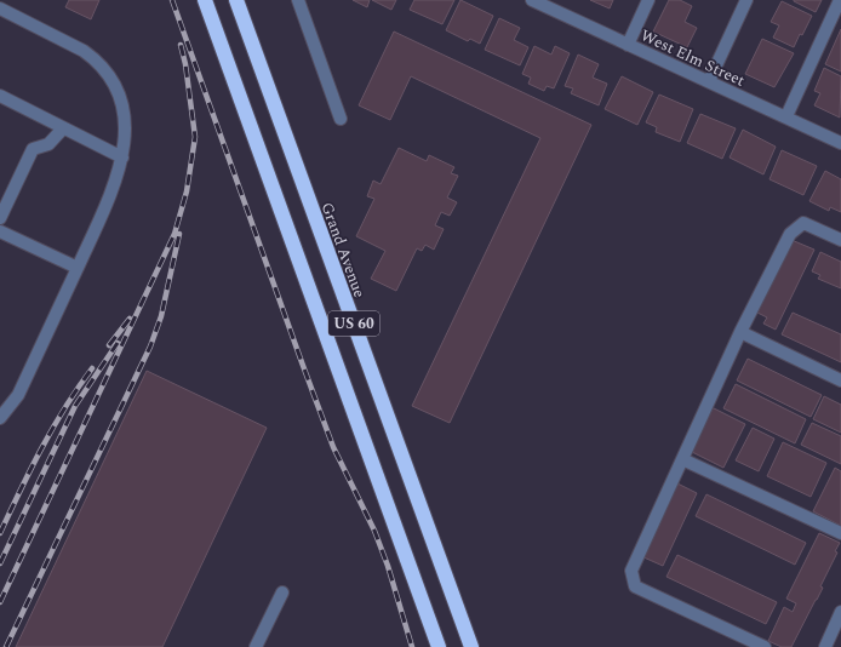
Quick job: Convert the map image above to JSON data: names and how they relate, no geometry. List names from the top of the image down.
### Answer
{
  "streets": {
    "highway": ["Grand Avenue", "US 60"],
    "street": ["West Elm Street"]
  }
}
